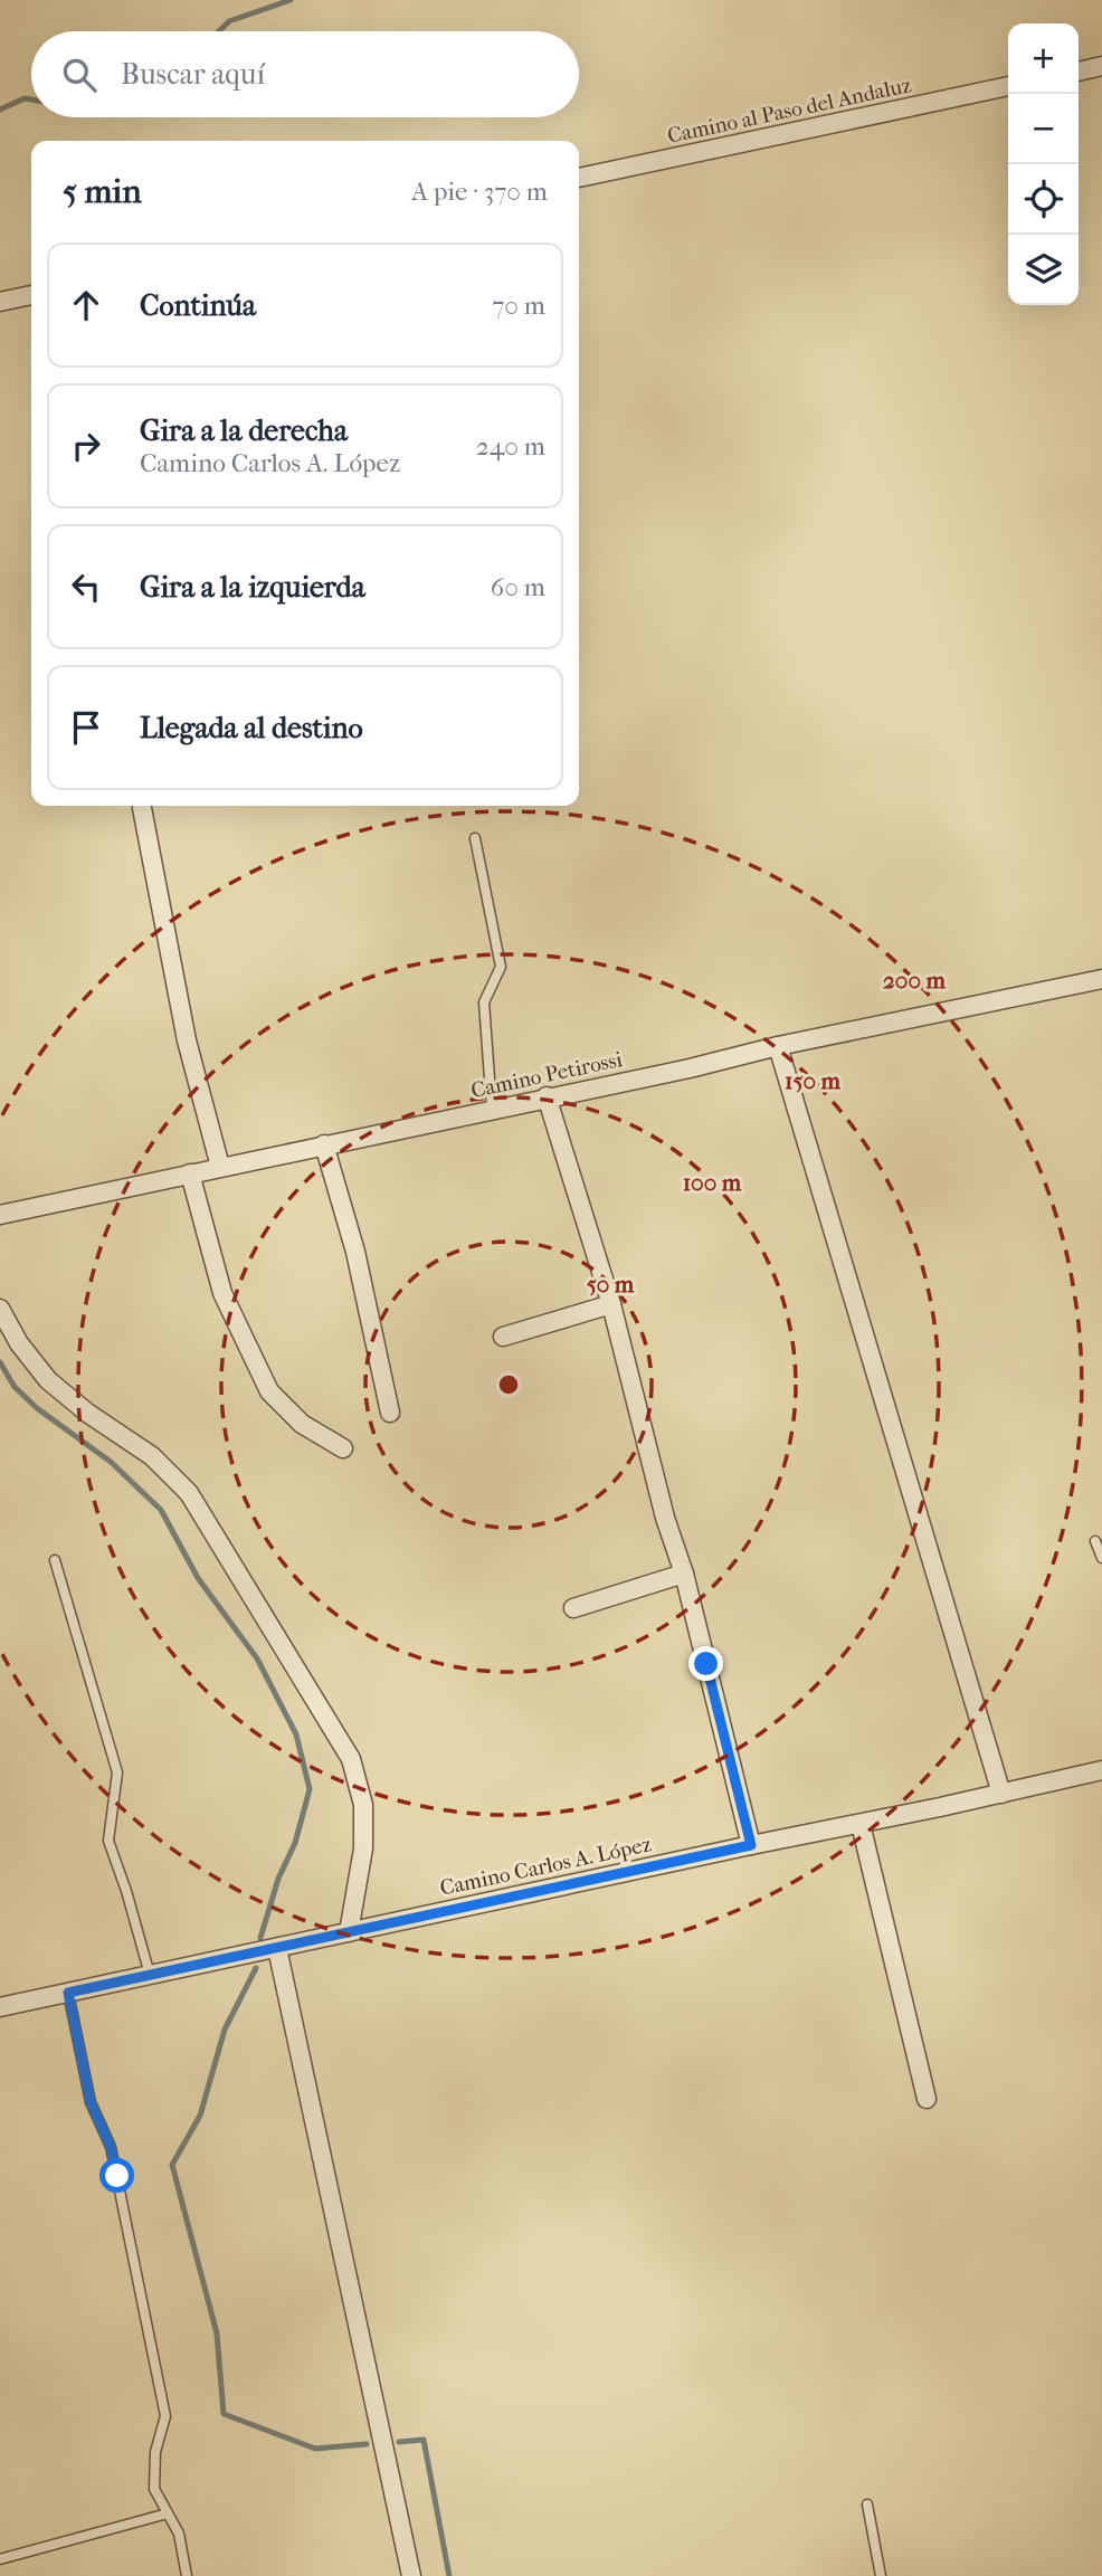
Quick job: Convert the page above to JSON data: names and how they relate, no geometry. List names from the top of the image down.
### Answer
{
  "streets": {
    "street": ["Camino al Paso del Andaluz", "Camino Petirossi", "Camino Carlos A. López"]
  },
  "page": {
    "map_buttons": ["+", "−"],
    "search": "Buscar aquí",
    "heading": ["5 min", "A pie · 370 m"],
    "list": [
      ["Continúa", "70 m"],
      ["Gira a la derecha", "Camino Carlos A. López", "240 m"],
      ["Gira a la izquierda", "60 m"],
      "Llegada al destino"
    ]
  },
  "rings": [
    "200 m",
    "150 m",
    "100 m",
    "50 m"
  ]
}
